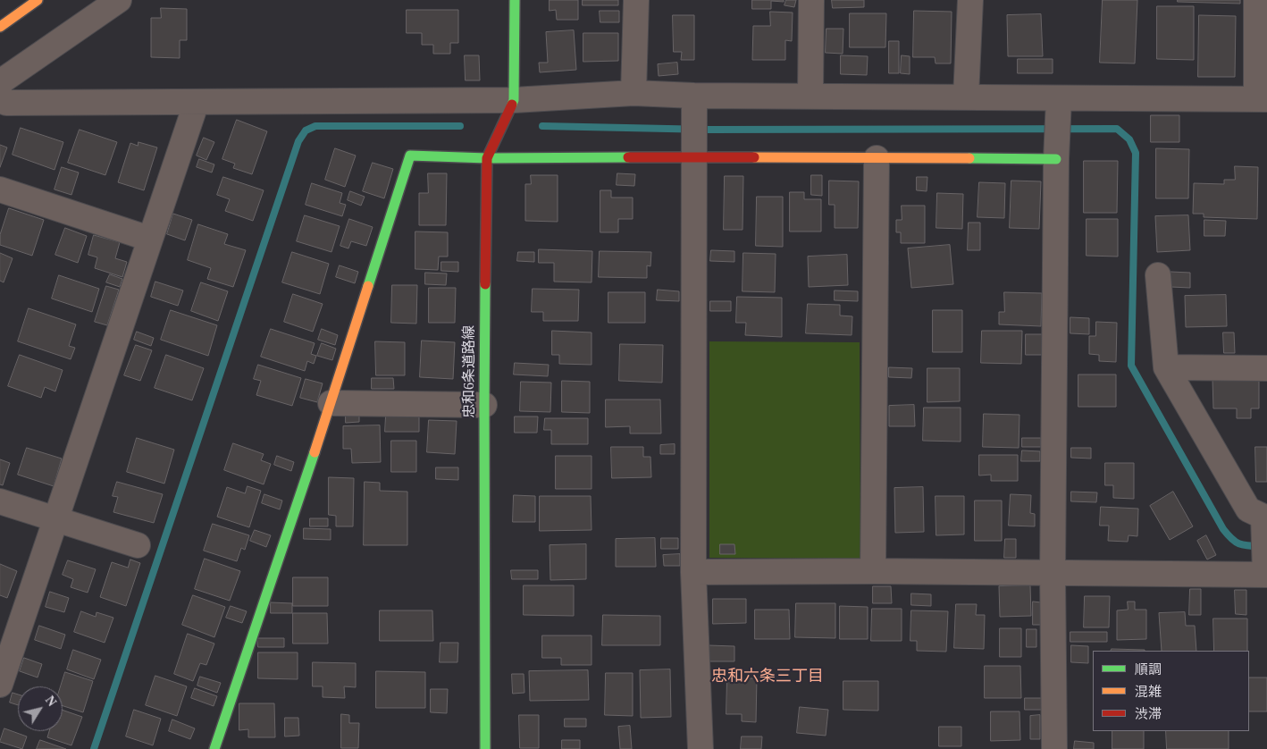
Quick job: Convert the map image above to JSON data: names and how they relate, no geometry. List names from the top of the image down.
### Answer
{
  "streets": {
    "main road": ["忠和6条道路線"]
  },
  "districts": ["忠和六条三丁目"],
  "legend": ["順調", "混雑", "渋滞"],
  "north": "top right"
}
